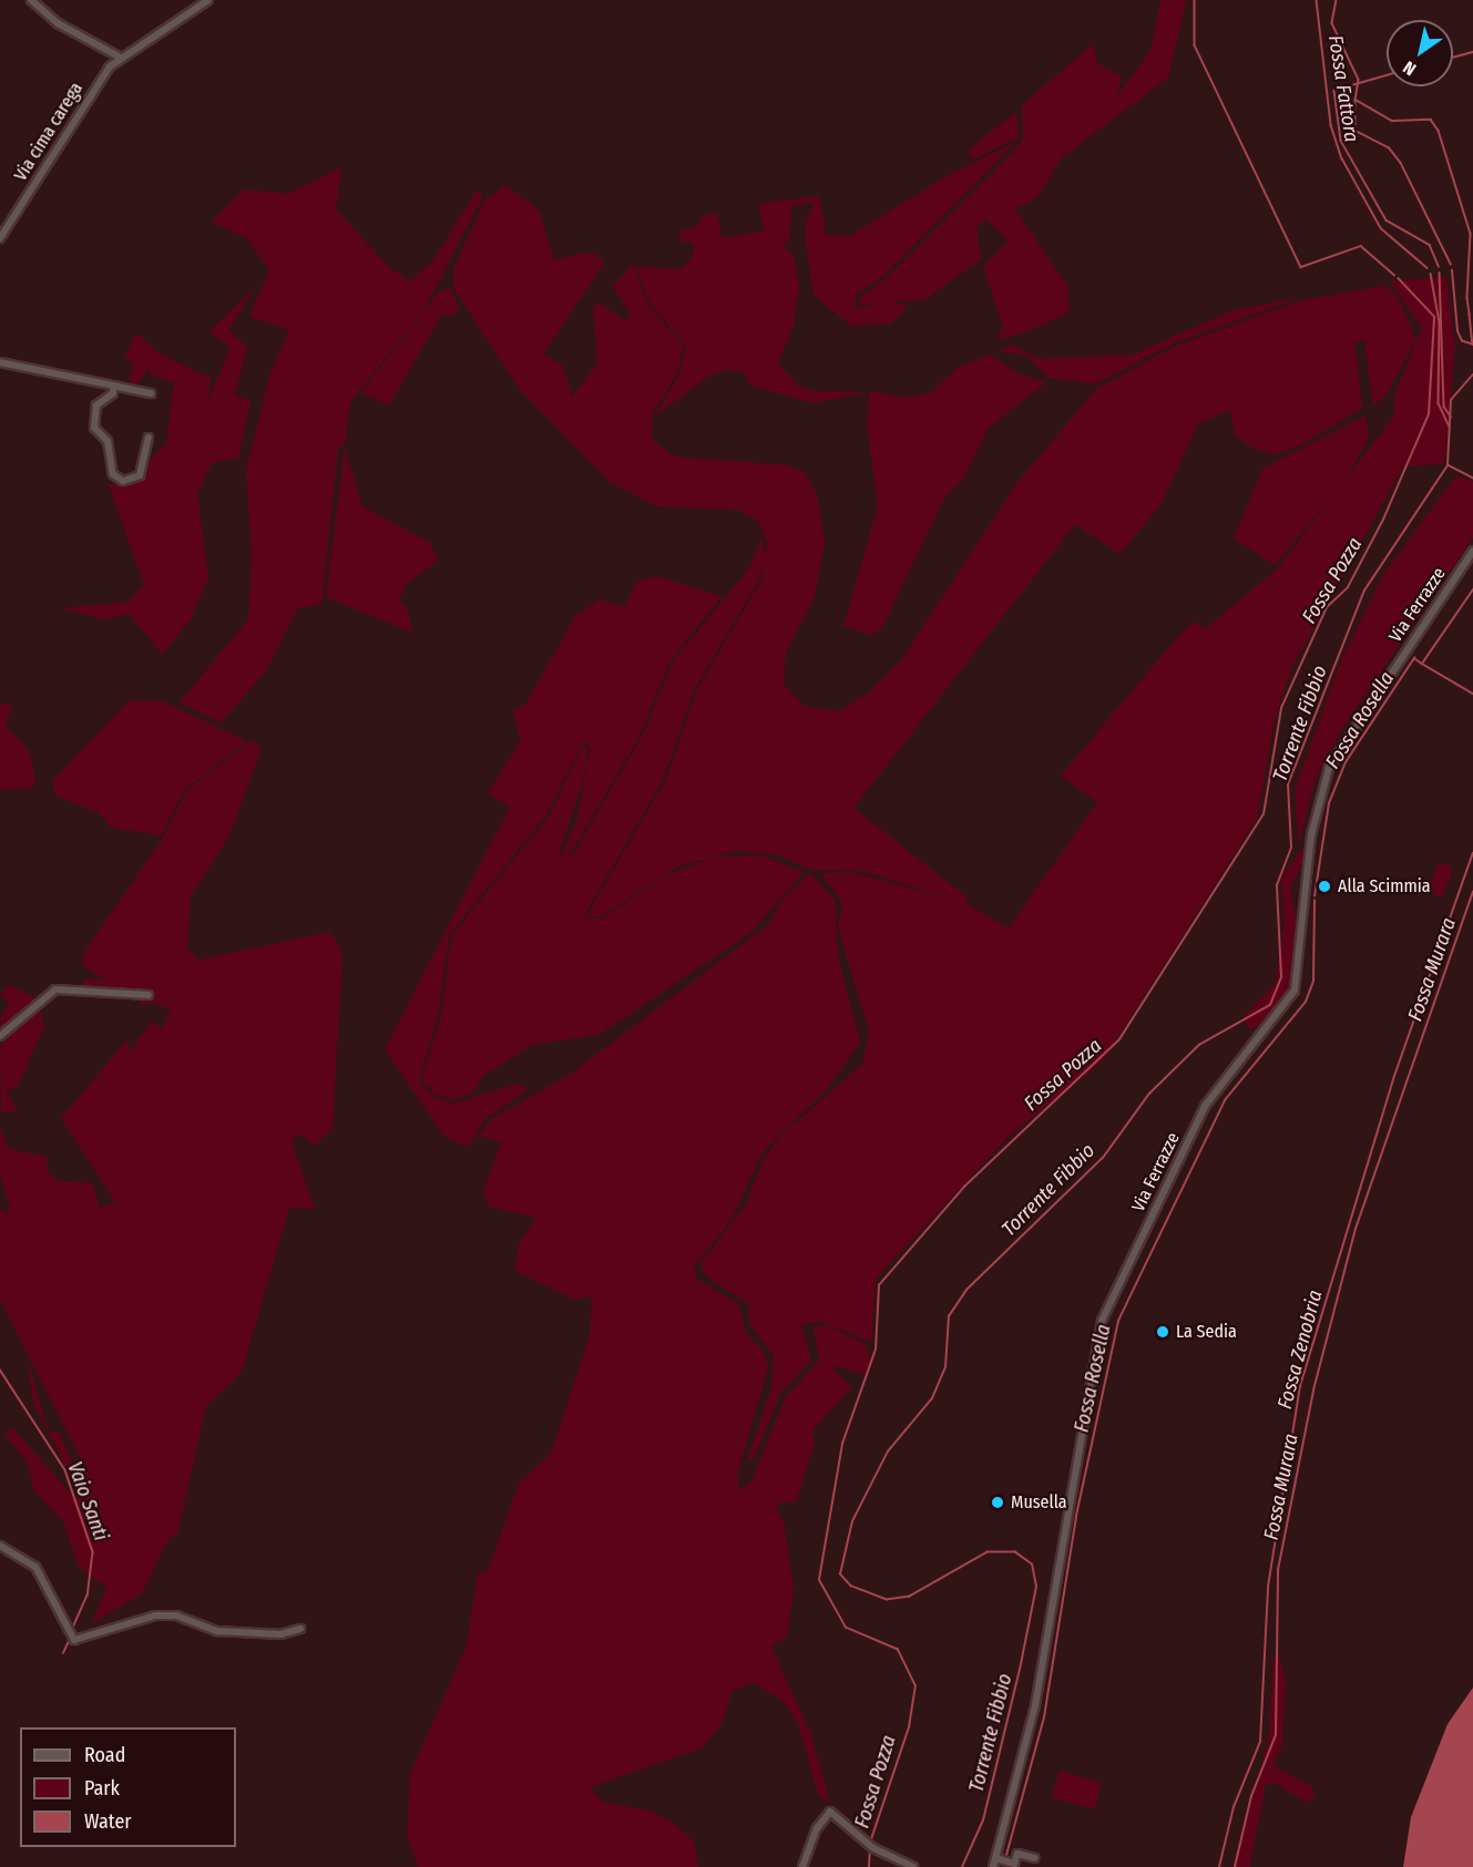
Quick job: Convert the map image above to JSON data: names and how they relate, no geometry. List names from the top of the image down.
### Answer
{
  "streets": {
    "street": ["Via cima carega", "Via Ferrazze"]
  },
  "water": [
    "Fossa Fattora",
    "Fossa Pozza",
    "Fossa Rosella",
    "Torrente Fibbio",
    "Fossa Murara",
    "Fossa Zenobria",
    "Vaio Santi"
  ],
  "places": ["Alla Scimmia", "La Sedia", "Musella"],
  "legend": ["Road", "Park", "Water"],
  "north": "bottom left"
}
